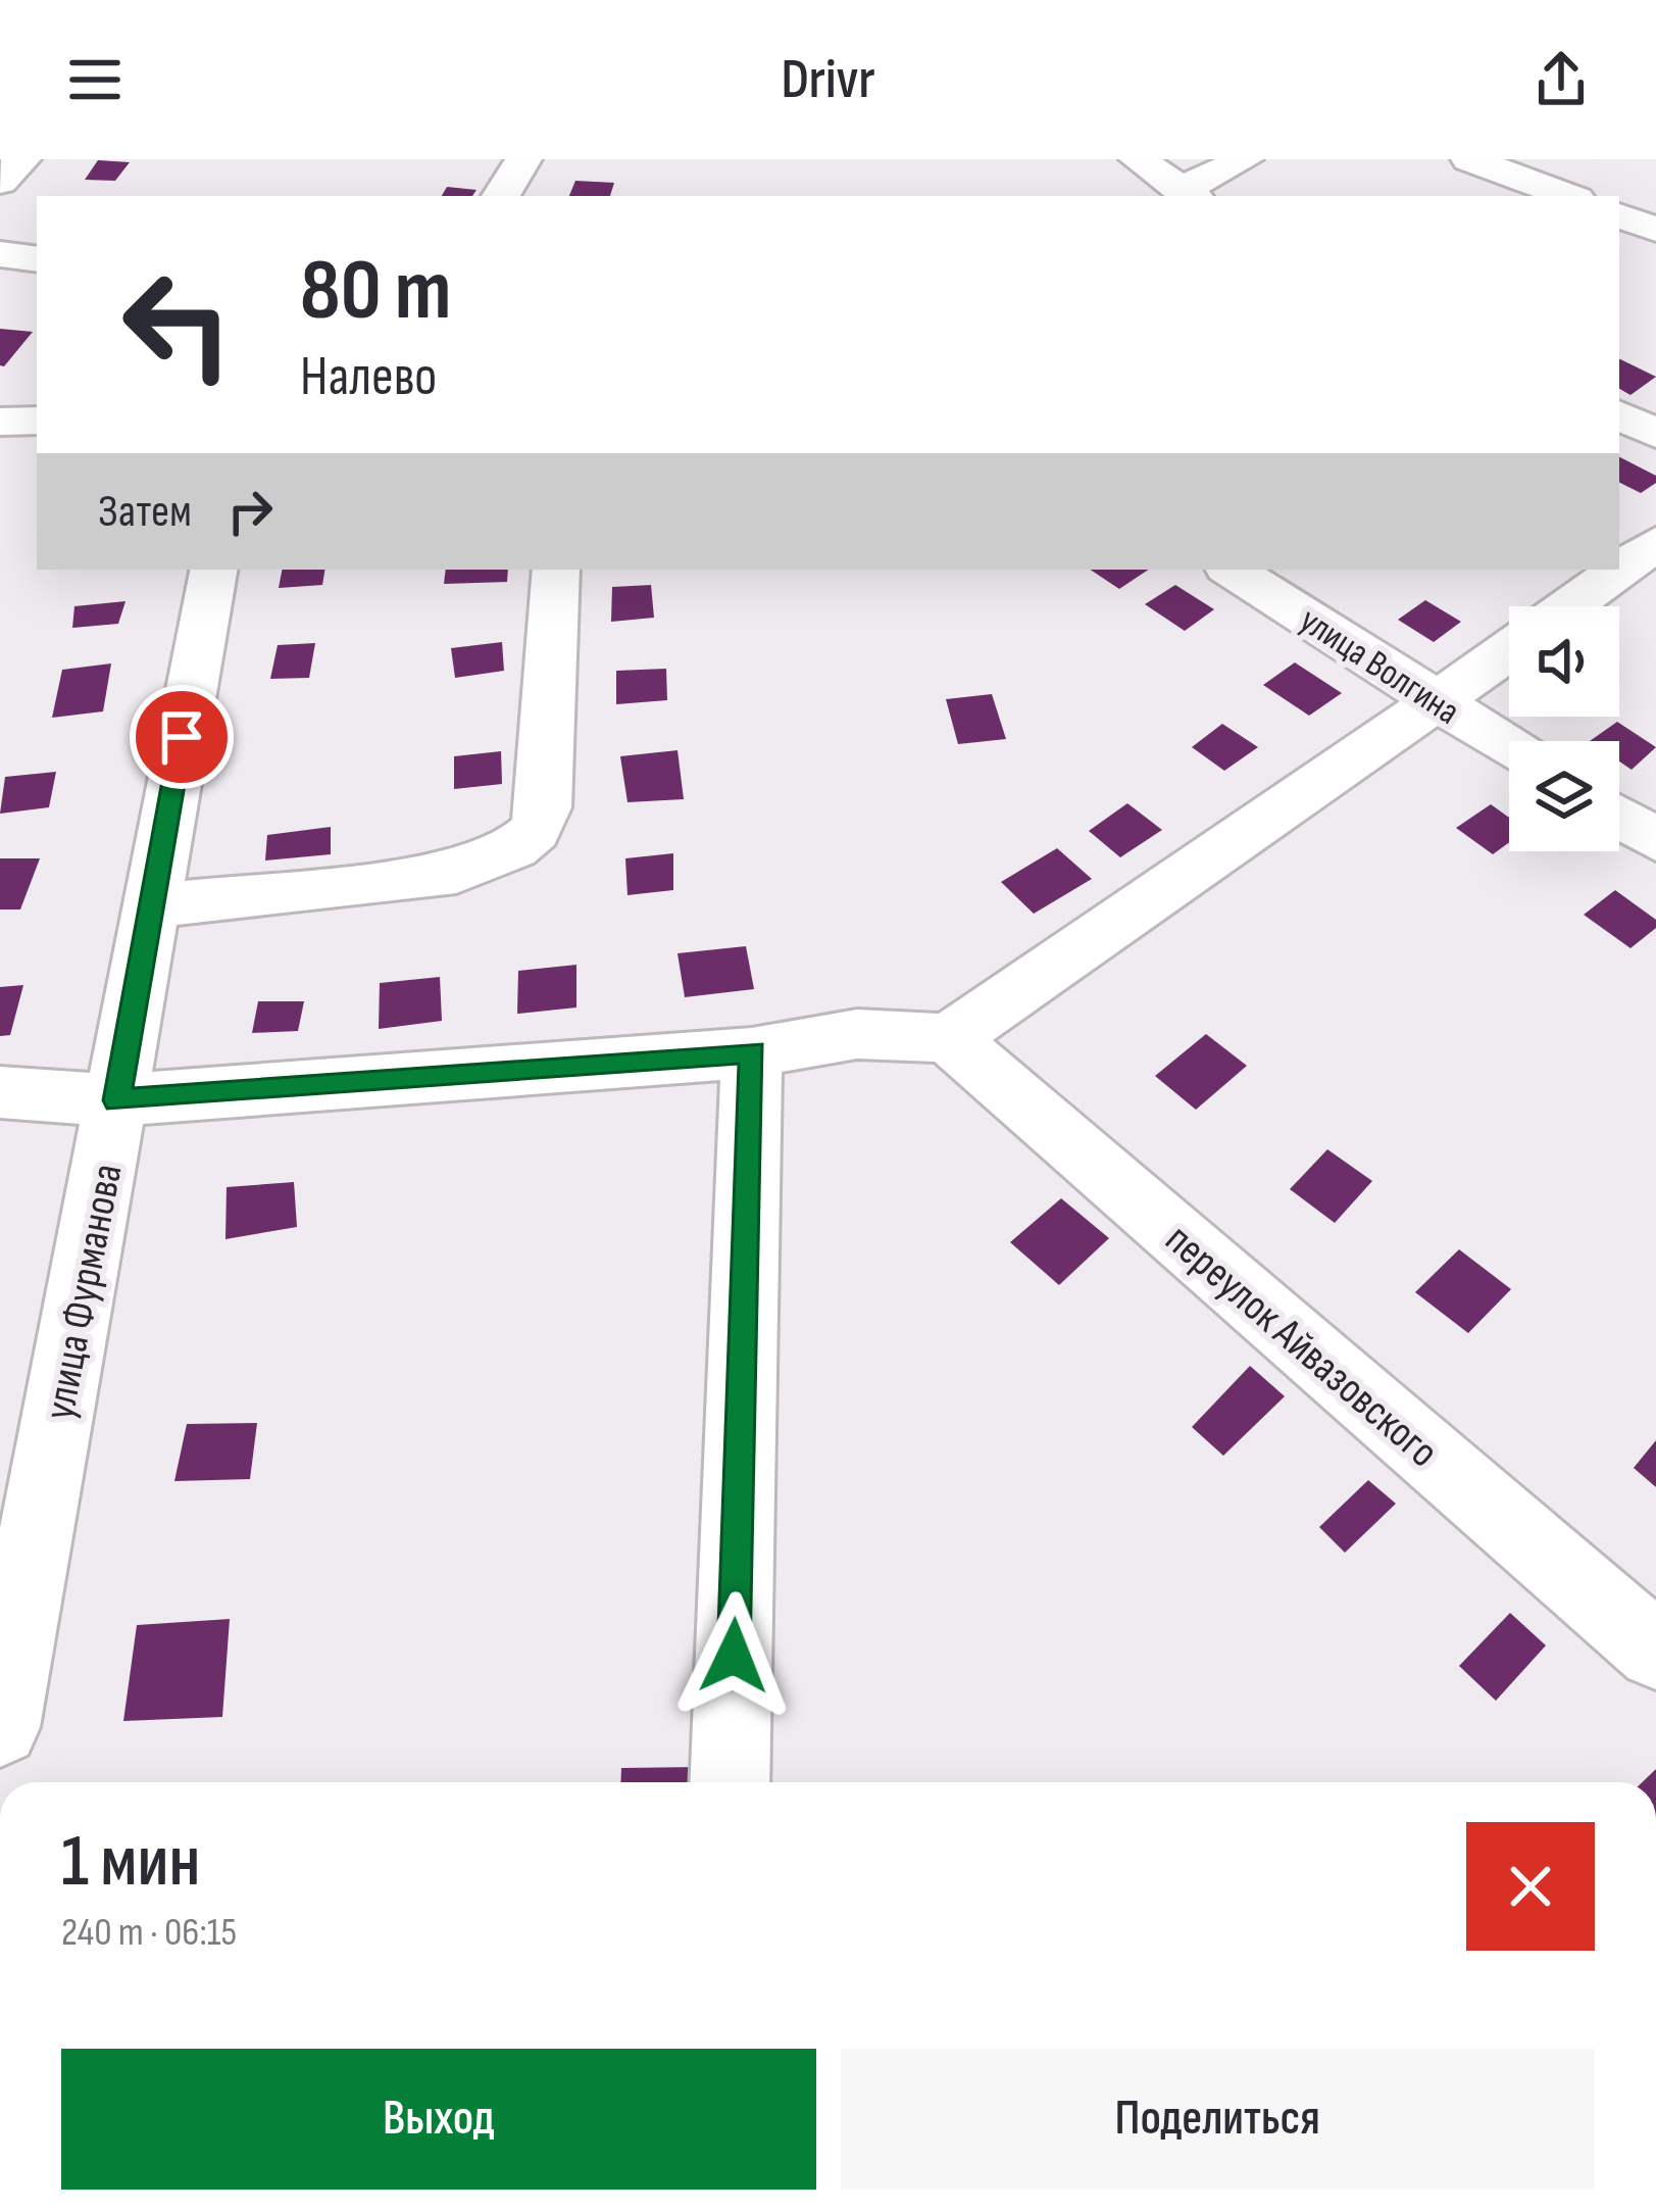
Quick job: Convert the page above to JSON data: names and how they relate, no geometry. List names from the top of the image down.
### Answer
{
  "streets": {
    "street": ["улица Волгина", "улица Фурманова", "переулок Айвазовского"]
  },
  "page": {
    "header": "Drivr",
    "turn": ["80 m", "Налево"],
    "then": "Затем",
    "heading": ["1 мин", "240 m · 06:15"],
    "buttons": ["Выход", "Поделиться"]
  }
}
